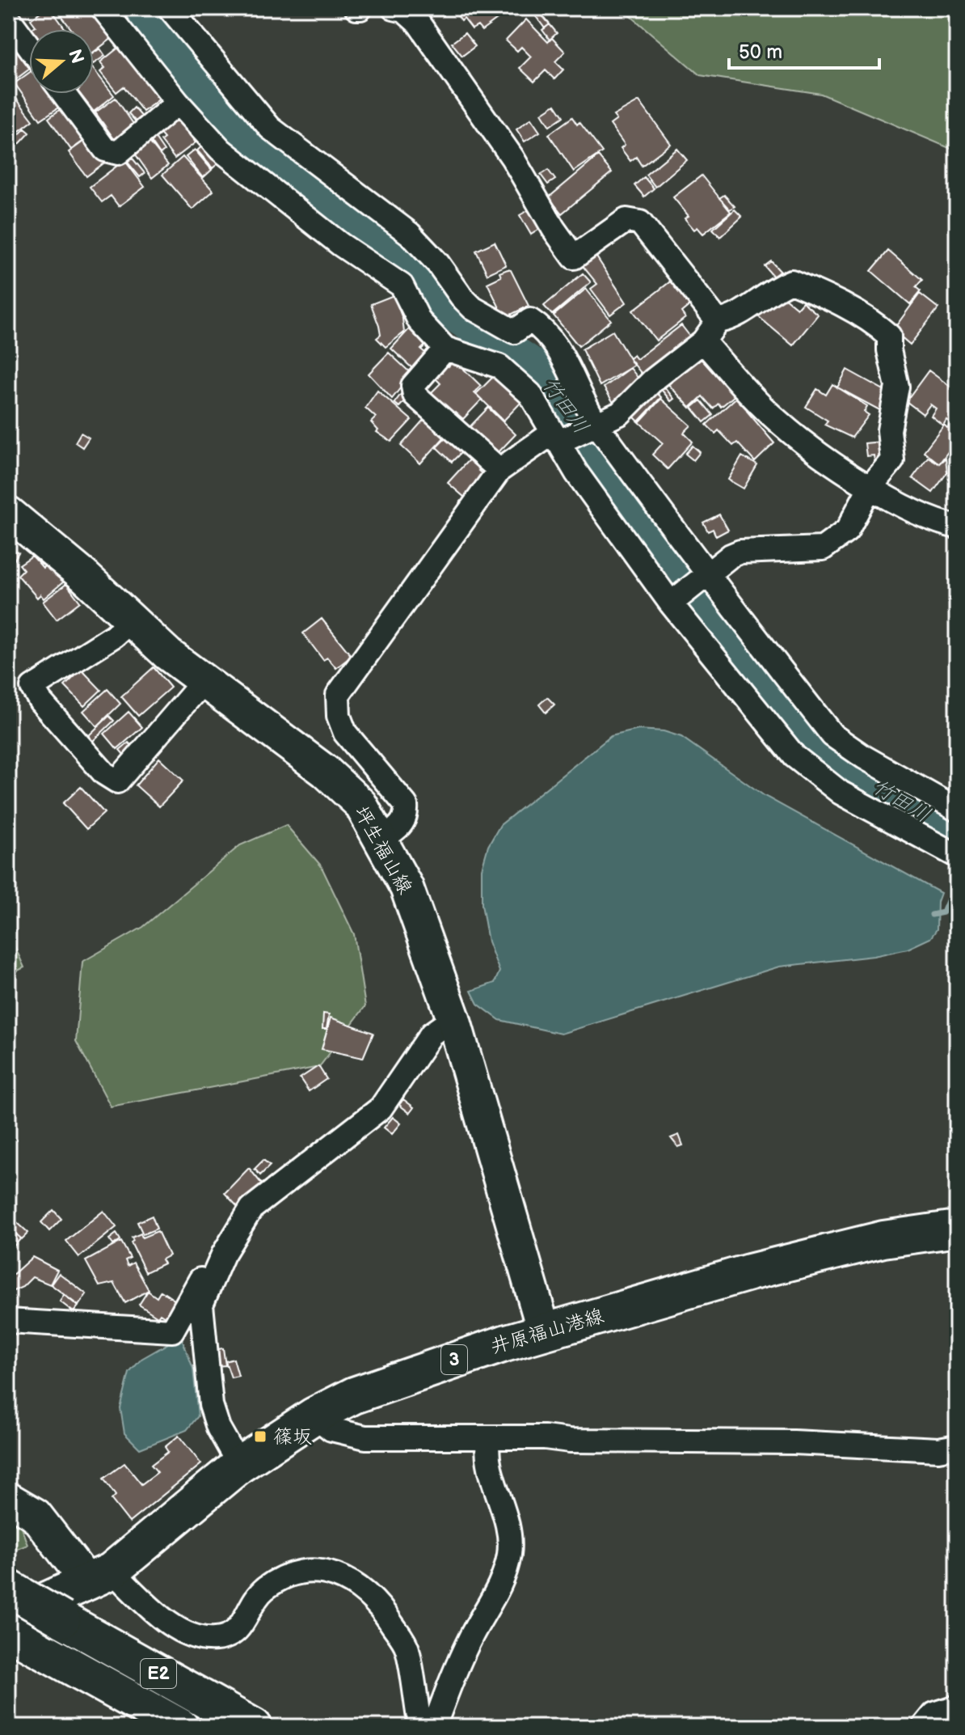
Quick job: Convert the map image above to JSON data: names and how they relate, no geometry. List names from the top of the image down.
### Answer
{
  "streets": {
    "main road": [
      "坪生福山線",
      "井原福山港線",
      "3",
      "E2"
    ]
  },
  "crossings": [
    ["坪生福山線", "井原福山港線"],
    ["井原福山港線", "E2"]
  ],
  "water": ["竹田川"],
  "places": {
    "transit": ["篠坂"]
  },
  "scale_bar": "50 m",
  "north": "right"
}
